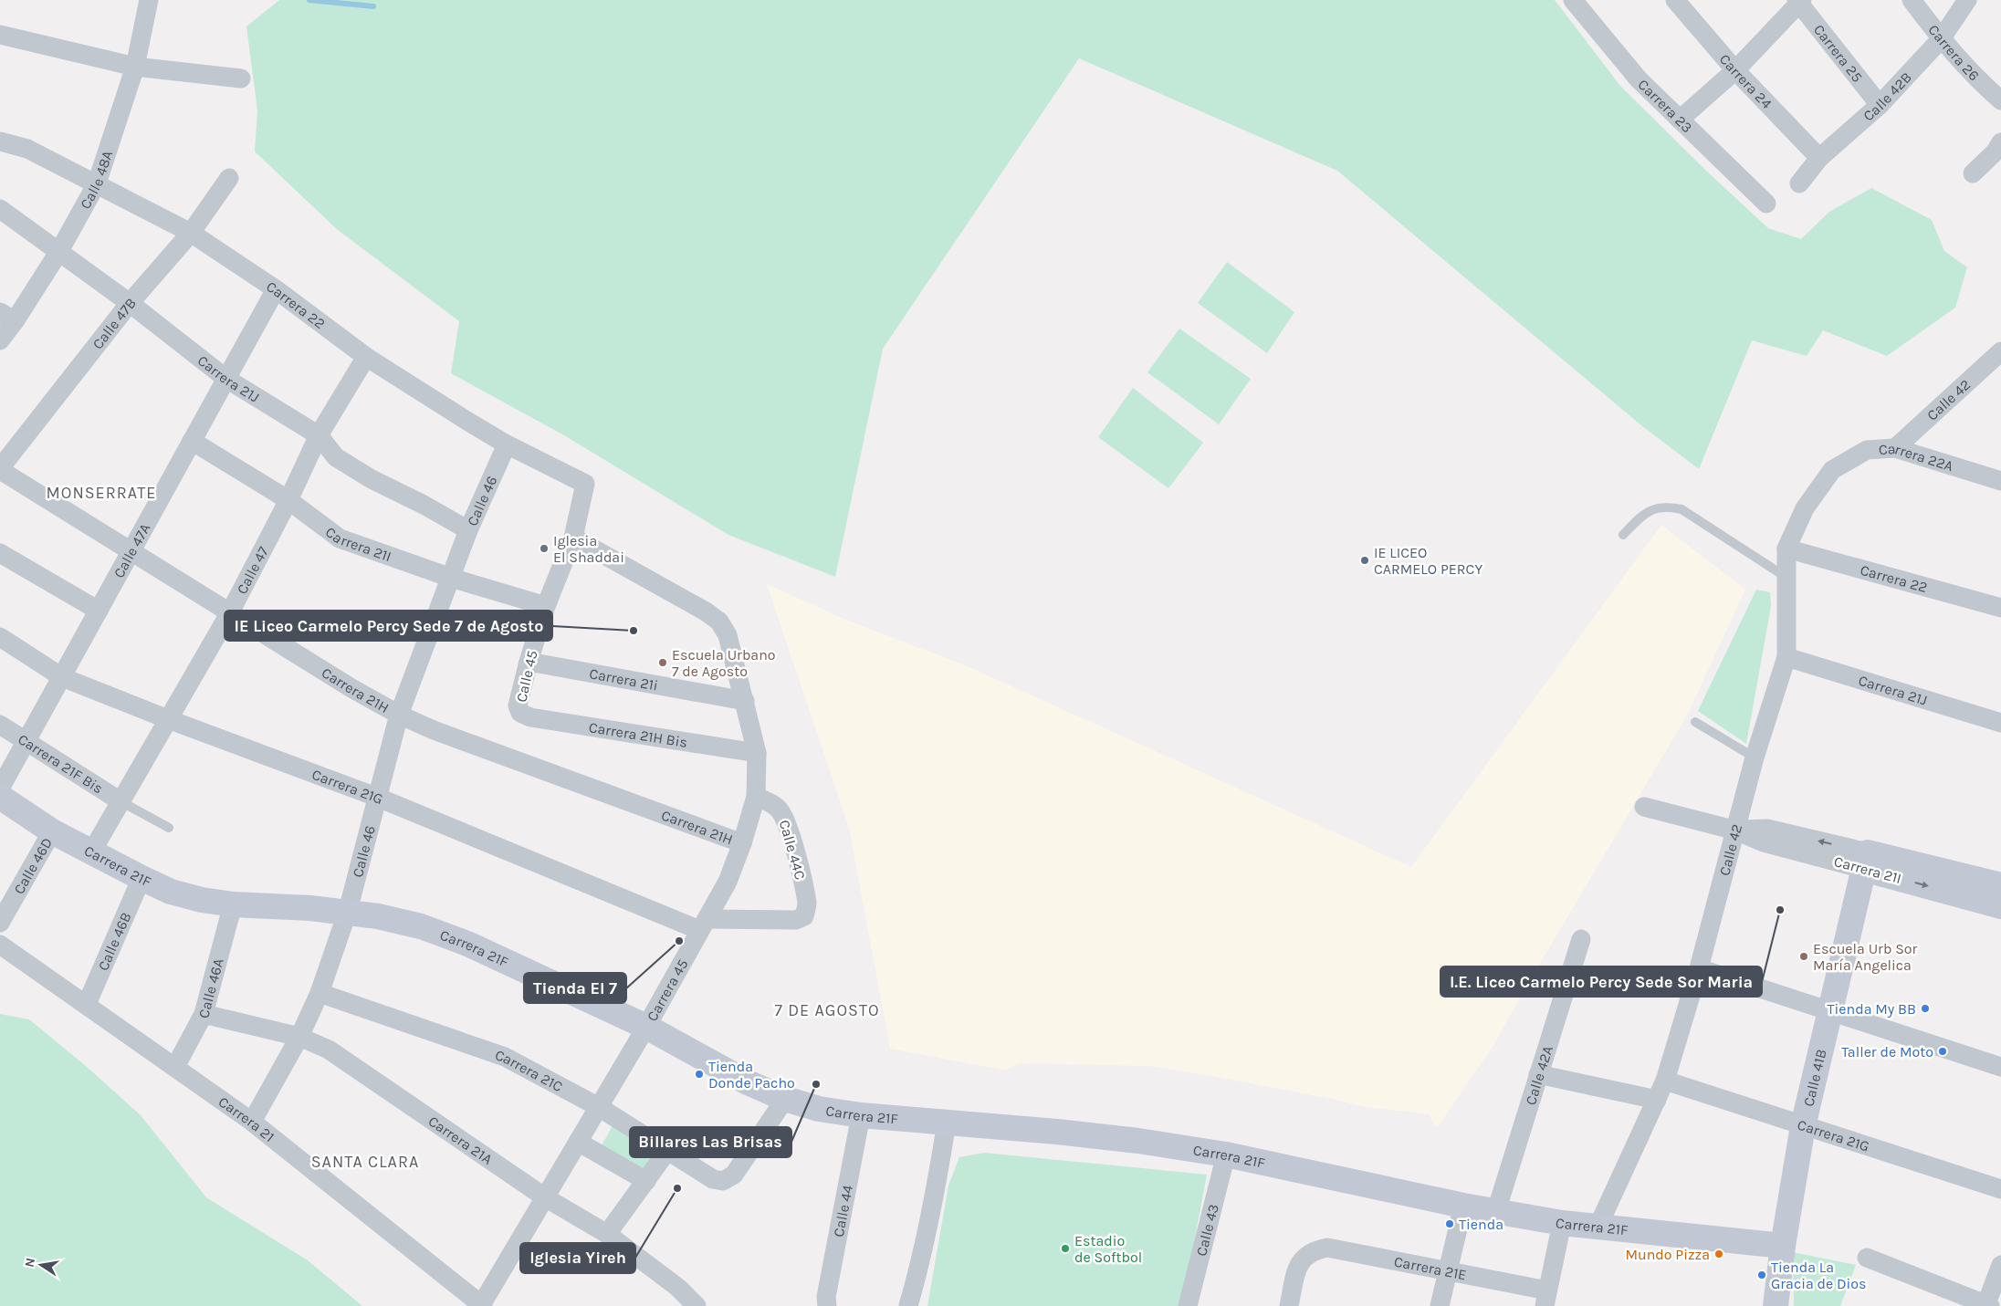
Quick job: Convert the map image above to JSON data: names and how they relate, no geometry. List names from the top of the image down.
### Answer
{
  "streets": {
    "street": [
      "Carrera 26",
      "Carrera 25",
      "Carrera 24",
      "Calle 42B",
      "Carrera 23",
      "Calle 48A",
      "Carrera 22",
      "Calle 47B",
      "Carrera 21J",
      "Calle 42",
      "Carrera 22A",
      "Calle 46",
      "Carrera 21I",
      "Calle 47A",
      "Calle 47",
      "Calle 45",
      "Carrera 21i",
      "Carrera 21H",
      "Carrera 21H Bis",
      "Carrera 21F Bis",
      "Carrera 21G",
      "Calle 44C",
      "Calle 46D",
      "Carrera 21F",
      "Calle 46B",
      "Calle 46A",
      "Carrera 45",
      "Carrera 21C",
      "Calle 42A",
      "Calle 41B",
      "Carrera 21",
      "Carrera 21A",
      "Calle 44",
      "Calle 43",
      "Carrera 21E"
    ]
  },
  "crossings": [
    ["Carrera 26", "Calle 42B"],
    ["Carrera 25", "Calle 42B"],
    ["Carrera 24", "Calle 42B"],
    ["Calle 48A", "Carrera 22"],
    ["Calle 48A", "Carrera 21J"],
    ["Carrera 22", "Calle 47B"],
    ["Carrera 22", "Calle 42"],
    ["Carrera 22", "Calle 46"],
    ["Carrera 22", "Calle 47A"],
    ["Carrera 22", "Calle 47"],
    ["Carrera 22", "Calle 45"],
    ["Calle 47B", "Carrera 21J"],
    ["Calle 47B", "Carrera 21H"],
    ["Carrera 21J", "Calle 42"],
    ["Carrera 21J", "Calle 46"],
    ["Carrera 21J", "Calle 47A"],
    ["Carrera 21J", "Calle 47"],
    ["Calle 42", "Carrera 22A"],
    ["Calle 42", "Carrera 21I"],
    ["Calle 42", "Carrera 21G"],
    ["Calle 42", "Carrera 21F"],
    ["Calle 46", "Carrera 21I"],
    ["Calle 46", "Carrera 21H"],
    ["Calle 46", "Carrera 21G"],
    ["Calle 46", "Carrera 21F"],
    ["Calle 46", "Carrera 21C"],
    ["Calle 46", "Carrera 21"],
    ["Calle 46", "Carrera 21A"],
    ["Carrera 21I", "Calle 47A"],
    ["Carrera 21I", "Calle 47"],
    ["Carrera 21I", "Calle 45"],
    ["Carrera 21I", "Calle 41B"],
    ["Calle 47A", "Carrera 21H"],
    ["Calle 47A", "Carrera 21F Bis"],
    ["Calle 47A", "Carrera 21G"],
    ["Calle 47", "Carrera 21H"],
    ["Calle 47", "Carrera 21F Bis"],
    ["Calle 47", "Carrera 21G"],
    ["Calle 47", "Carrera 21F"],
    ["Calle 45", "Carrera 21i"],
    ["Calle 45", "Carrera 21H Bis"],
    ["Calle 45", "Carrera 45"],
    ["Carrera 21i", "Carrera 45"],
    ["Carrera 21H", "Carrera 45"],
    ["Carrera 21H Bis", "Carrera 45"],
    ["Carrera 21G", "Calle 44C"],
    ["Carrera 21G", "Carrera 45"],
    ["Carrera 21G", "Calle 41B"],
    ["Calle 44C", "Carrera 45"],
    ["Calle 46D", "Carrera 21F"],
    ["Carrera 21F", "Calle 46B"],
    ["Carrera 21F", "Calle 46A"],
    ["Carrera 21F", "Carrera 45"],
    ["Carrera 21F", "Carrera 21C"],
    ["Carrera 21F", "Calle 42A"],
    ["Carrera 21F", "Calle 41B"],
    ["Carrera 21F", "Calle 44"],
    ["Carrera 21F", "Calle 43"],
    ["Calle 46B", "Carrera 21"],
    ["Calle 46A", "Carrera 21"],
    ["Calle 46A", "Carrera 21A"],
    ["Carrera 45", "Carrera 21C"],
    ["Carrera 45", "Carrera 21"],
    ["Carrera 45", "Carrera 21A"]
  ],
  "districts": ["MONSERRATE", "7 DE AGOSTO", "SANTA CLARA"],
  "places": [
    "Iglesia El Shaddai",
    "IE LICEO CARMELO PERCY",
    "IE Liceo Carmelo Percy Sede 7 de Agosto",
    "Escuela Urbano 7 de Agosto",
    "I.E. Liceo Carmelo Percy Sede Sor Maria",
    "Tienda El 7",
    "Escuela Urb Sor María Angelica",
    "Tienda My BB",
    "Taller de Moto",
    "Tienda Donde Pacho",
    "Billares Las Brisas",
    "Iglesia Yireh",
    "Tienda",
    "Estadio de Softbol",
    "Mundo Pizza",
    "Tienda La Gracia de Dios"
  ],
  "north": "left"
}
